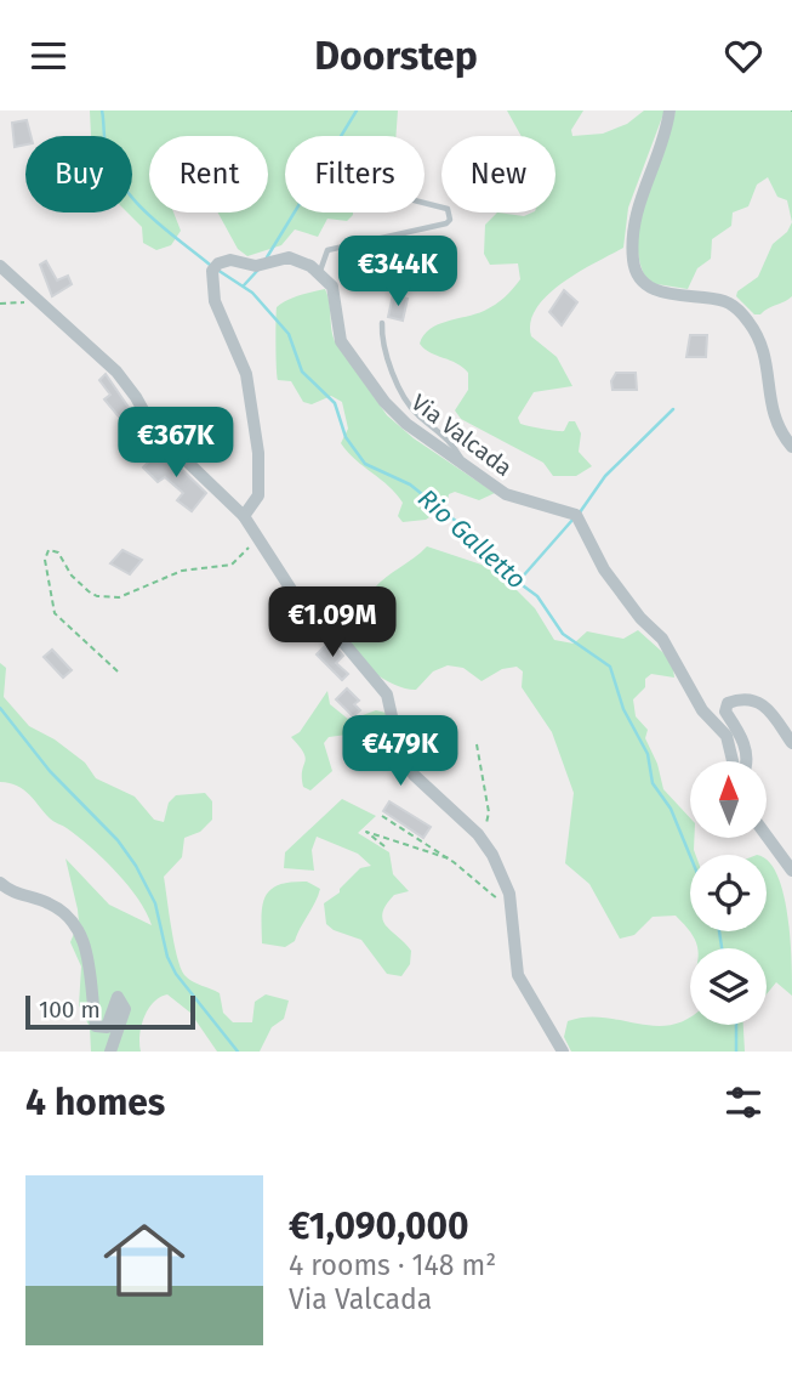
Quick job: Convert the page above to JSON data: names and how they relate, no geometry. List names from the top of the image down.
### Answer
{
  "streets": {
    "street": ["Via Valcada"]
  },
  "water": ["Rio Galletto"],
  "scale_bar": "100 m",
  "north": "top",
  "page": {
    "header": "Doorstep",
    "chip": [
      "Buy",
      "Rent",
      "Filters",
      "New"
    ],
    "price": [
      "€344K",
      "€367K",
      "€1.09M",
      "€479K"
    ],
    "scale": "100 m",
    "heading": "4 homes",
    "list": [
      {
        "name": "€1,090,000",
        "note": "4 rooms · 148 m² · Via Valcada"
      }
    ]
  }
}
